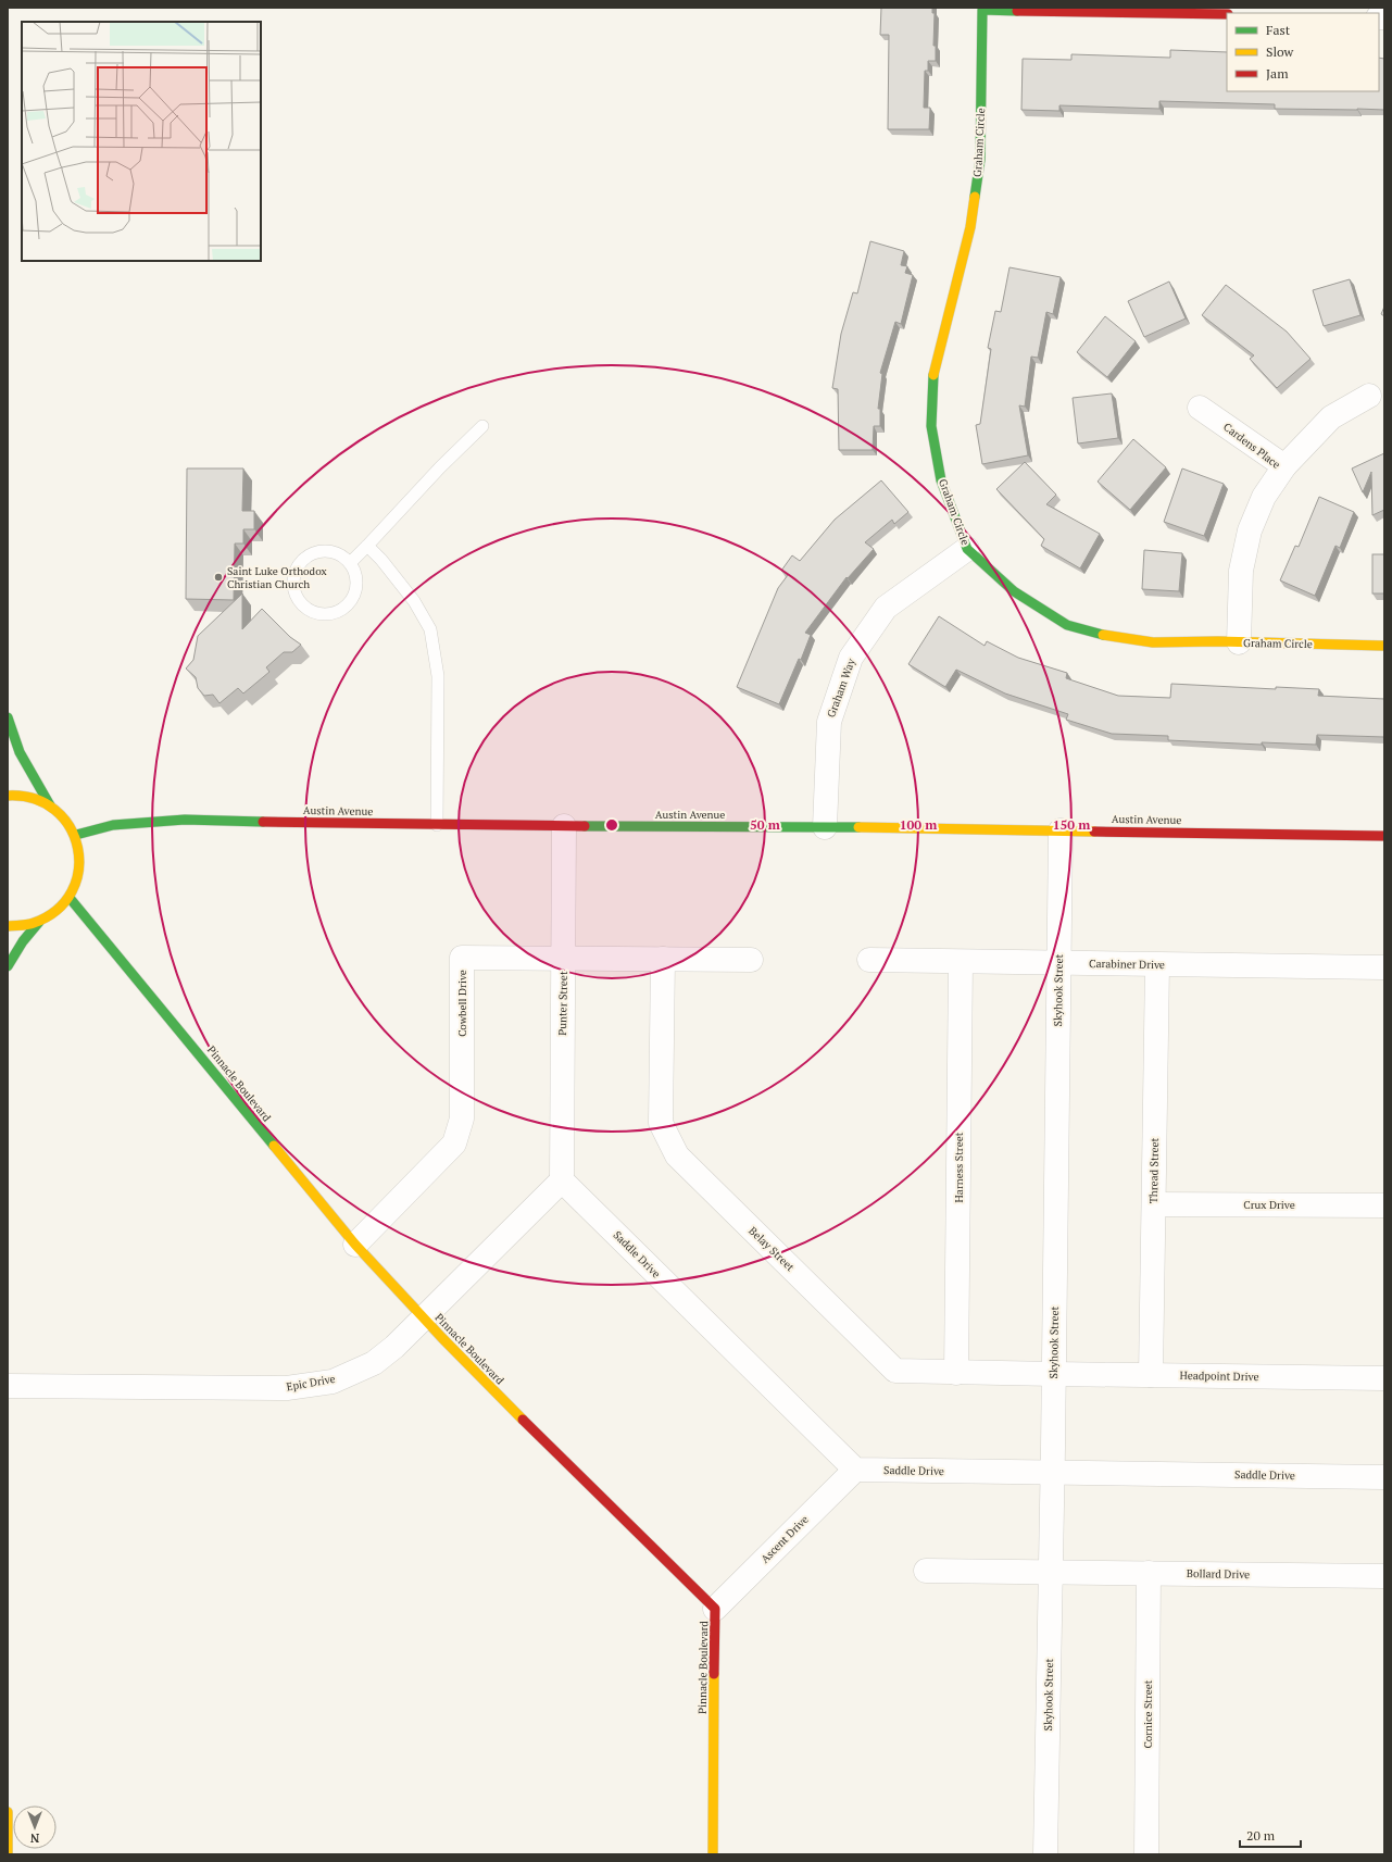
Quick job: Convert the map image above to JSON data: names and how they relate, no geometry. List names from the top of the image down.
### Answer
{
  "streets": {
    "street": [
      "Graham Circle",
      "Cardens Place",
      "Graham Way",
      "Austin Avenue",
      "Carabiner Drive",
      "Skyhook Street",
      "Cowbell Drive",
      "Punter Street",
      "Pinnacle Boulevard",
      "Harness Street",
      "Thread Street",
      "Crux Drive",
      "Belay Street",
      "Saddle Drive",
      "Headpoint Drive",
      "Epic Drive",
      "Ascent Drive",
      "Bollard Drive",
      "Cornice Street"
    ]
  },
  "crossings": [
    ["Graham Circle", "Cardens Place"],
    ["Graham Circle", "Graham Way"],
    ["Graham Way", "Austin Avenue"],
    ["Austin Avenue", "Skyhook Street"],
    ["Austin Avenue", "Punter Street"],
    ["Carabiner Drive", "Skyhook Street"],
    ["Carabiner Drive", "Harness Street"],
    ["Carabiner Drive", "Thread Street"],
    ["Skyhook Street", "Belay Street"],
    ["Skyhook Street", "Saddle Drive"],
    ["Skyhook Street", "Headpoint Drive"],
    ["Skyhook Street", "Bollard Drive"],
    ["Cowbell Drive", "Punter Street"],
    ["Cowbell Drive", "Pinnacle Boulevard"],
    ["Cowbell Drive", "Belay Street"],
    ["Punter Street", "Saddle Drive"],
    ["Punter Street", "Epic Drive"],
    ["Pinnacle Boulevard", "Epic Drive"],
    ["Pinnacle Boulevard", "Ascent Drive"],
    ["Harness Street", "Belay Street"],
    ["Thread Street", "Crux Drive"],
    ["Thread Street", "Headpoint Drive"],
    ["Belay Street", "Headpoint Drive"],
    ["Saddle Drive", "Epic Drive"],
    ["Saddle Drive", "Ascent Drive"],
    ["Bollard Drive", "Cornice Street"]
  ],
  "places": ["Saint Luke Orthodox Christian Church"],
  "legend": ["Fast", "Slow", "Jam"],
  "scale_bar": "20 m",
  "north": "bottom",
  "rings": ["50 m", "100 m", "150 m"]
}
